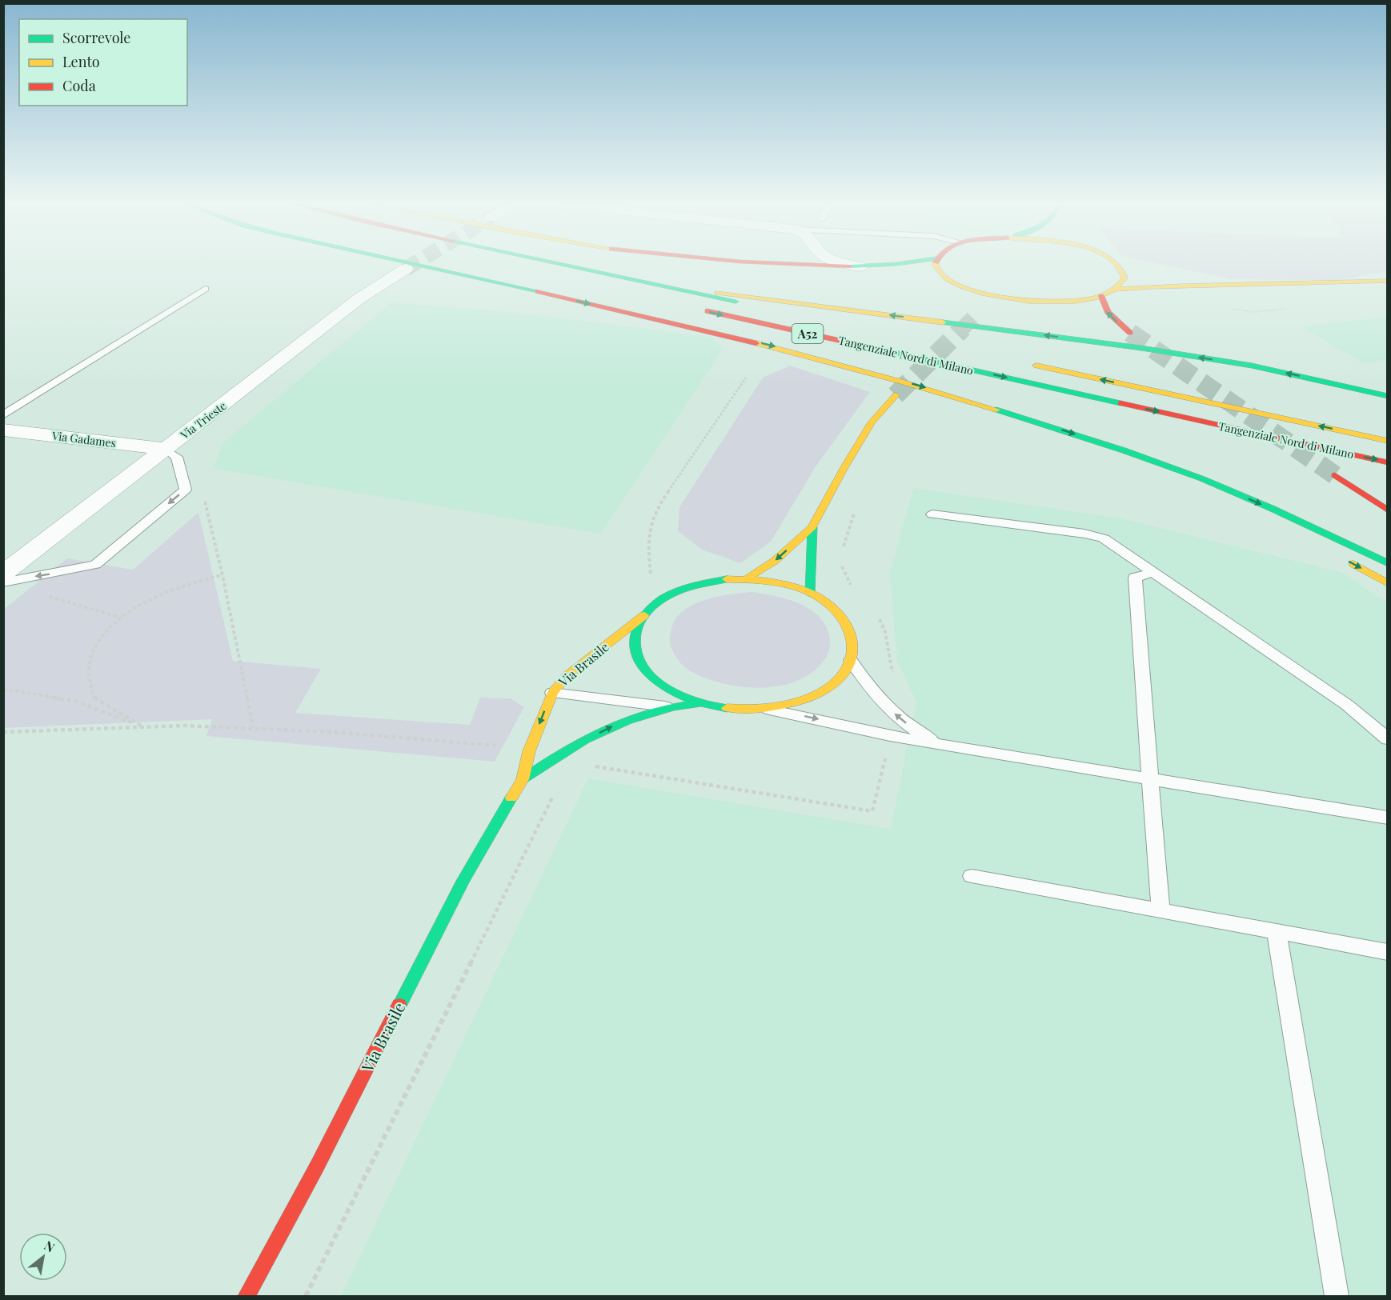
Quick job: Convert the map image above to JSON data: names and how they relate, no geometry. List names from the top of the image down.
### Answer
{
  "streets": {
    "main road": ["A52", "Tangenziale Nord di Milano", "Via Brasile"],
    "street": ["Via Trieste", "Via Gadames"]
  },
  "crossings": [
    ["Via Trieste", "Via Gadames"]
  ],
  "legend": ["Scorrevole", "Lento", "Coda"],
  "north": "top right"
}
